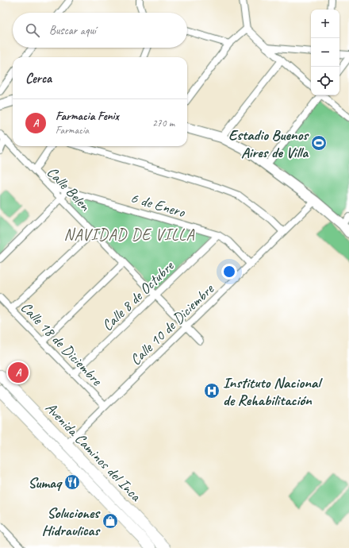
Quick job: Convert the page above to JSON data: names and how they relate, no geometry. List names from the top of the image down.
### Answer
{
  "streets": {
    "main road": ["Avenida Caminos del Inca"],
    "street": [
      "Calle Belen",
      "6 de Enero",
      "Calle 8 de Octubre",
      "Calle 10 de Diciembre",
      "Calle 18 de Diciembre"
    ]
  },
  "crossings": [
    ["Calle Belen", "6 de Enero"],
    ["Calle Belen", "Calle 8 de Octubre"],
    ["Calle Belen", "Calle 10 de Diciembre"],
    ["6 de Enero", "Calle 8 de Octubre"],
    ["6 de Enero", "Calle 10 de Diciembre"],
    ["Calle 8 de Octubre", "Calle 18 de Diciembre"],
    ["Calle 10 de Diciembre", "Calle 18 de Diciembre"],
    ["Calle 10 de Diciembre", "Avenida Caminos del Inca"]
  ],
  "districts": ["NAVIDAD DE VILLA"],
  "places": {
    "sports": ["Estadio Buenos Aires de Villa"],
    "hospital": ["Instituto Nacional de Rehabilitación"],
    "restaurant": ["Sumaq"],
    "shop": ["Soluciones Hidraulicas"]
  },
  "page": {
    "map_buttons": ["+", "−"],
    "search": "Buscar aquí",
    "heading": "Cerca",
    "list": [
      {
        "mark": "A",
        "name": "Farmacia Fenix",
        "note": "Farmacia",
        "value": "270 m"
      }
    ],
    "pins": "A"
  }
}
